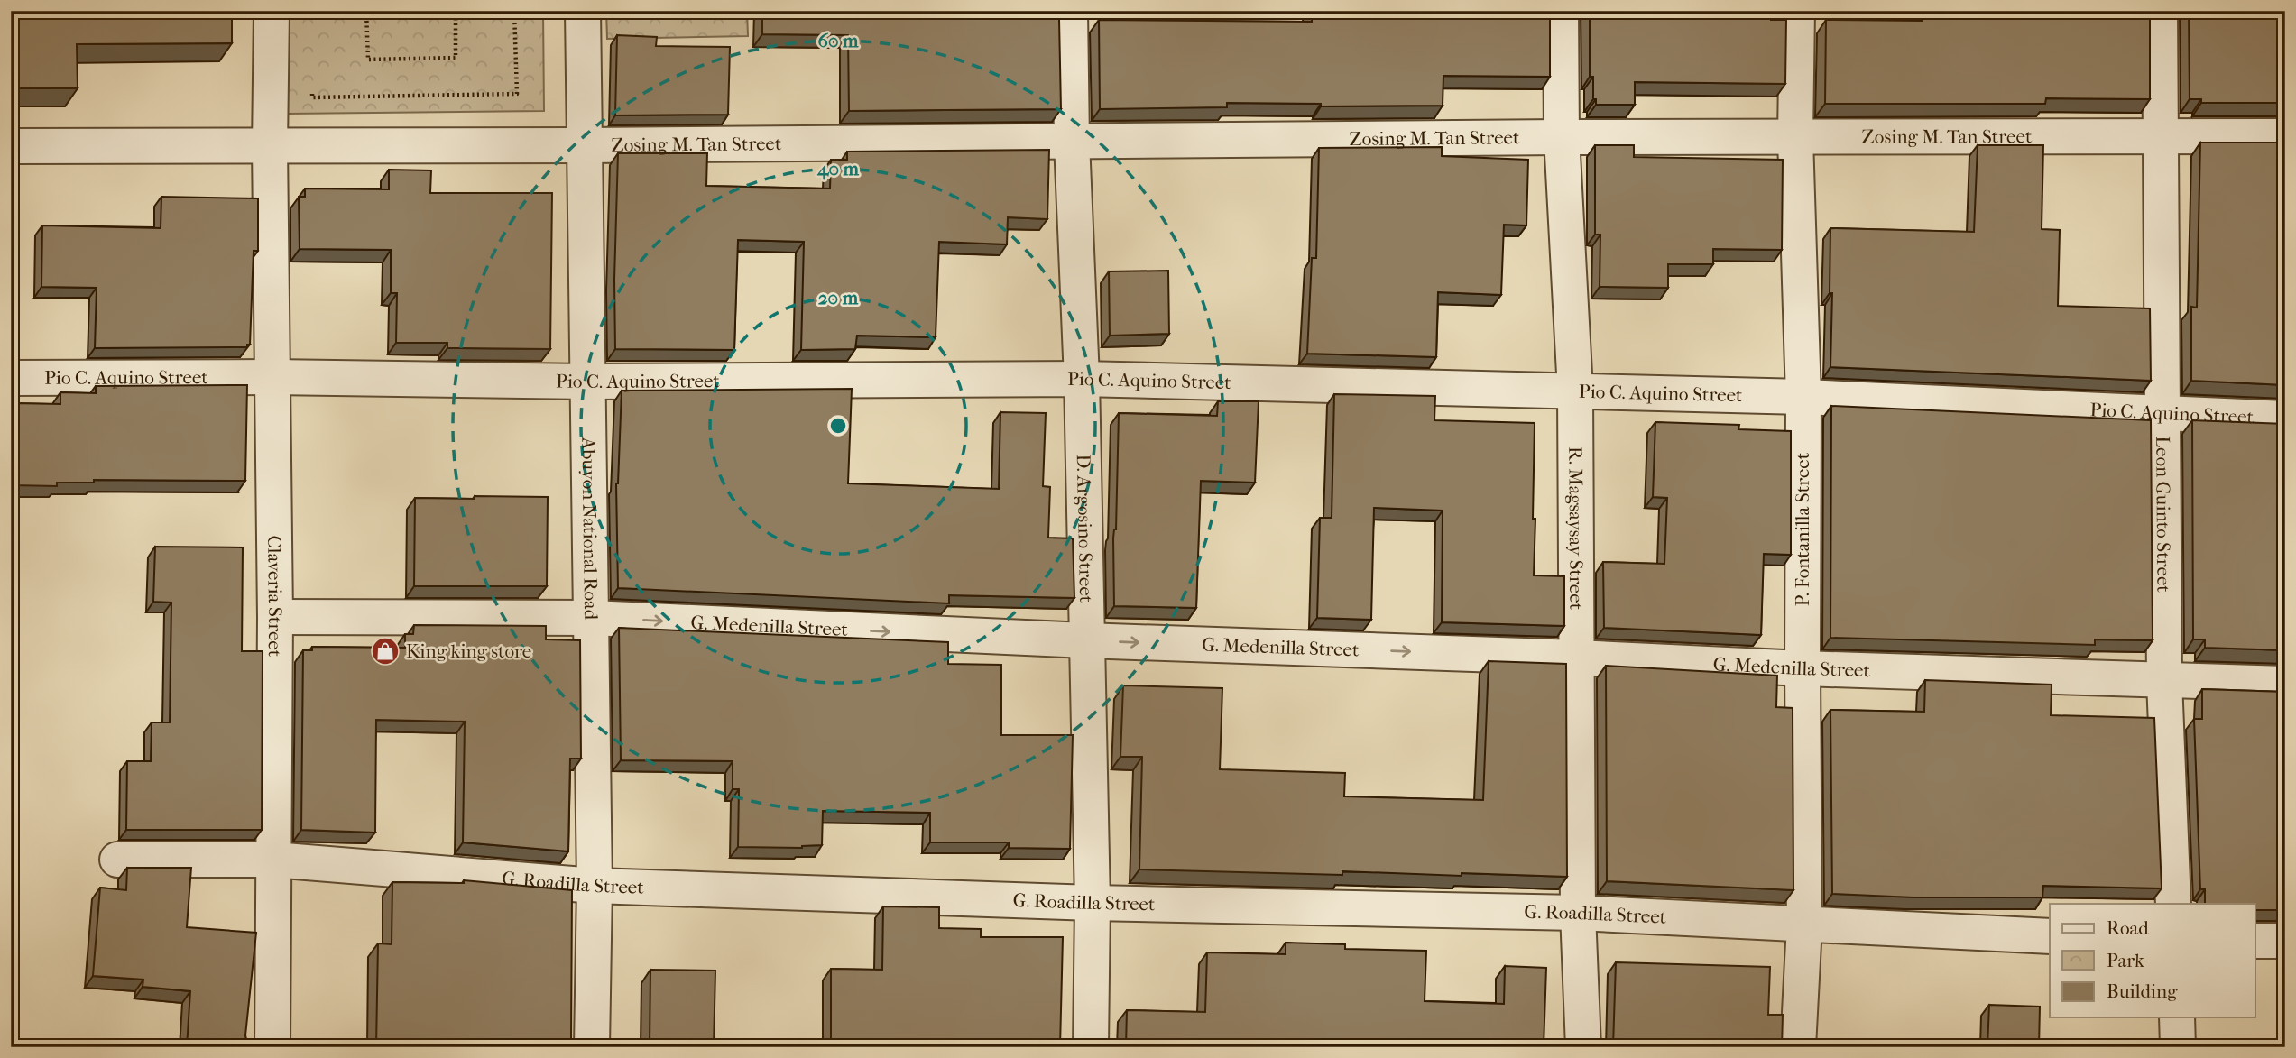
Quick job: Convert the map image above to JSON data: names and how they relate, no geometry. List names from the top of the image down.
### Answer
{
  "streets": {
    "street": [
      "Zosing M. Tan Street",
      "Pio C. Aquino Street",
      "Leon Guinto Street",
      "Abuyon National Road",
      "D. Argosino Street",
      "R. Magsaysay Street",
      "P. Fontanilla Street",
      "Claveria Street",
      "G. Medenilla Street",
      "G. Roadilla Street"
    ]
  },
  "crossings": [
    ["Zosing M. Tan Street", "Leon Guinto Street"],
    ["Zosing M. Tan Street", "Abuyon National Road"],
    ["Zosing M. Tan Street", "D. Argosino Street"],
    ["Zosing M. Tan Street", "R. Magsaysay Street"],
    ["Zosing M. Tan Street", "P. Fontanilla Street"],
    ["Zosing M. Tan Street", "Claveria Street"],
    ["Pio C. Aquino Street", "Leon Guinto Street"],
    ["Pio C. Aquino Street", "Abuyon National Road"],
    ["Pio C. Aquino Street", "D. Argosino Street"],
    ["Pio C. Aquino Street", "R. Magsaysay Street"],
    ["Pio C. Aquino Street", "P. Fontanilla Street"],
    ["Pio C. Aquino Street", "Claveria Street"],
    ["Leon Guinto Street", "G. Medenilla Street"],
    ["Abuyon National Road", "G. Medenilla Street"],
    ["Abuyon National Road", "G. Roadilla Street"],
    ["D. Argosino Street", "G. Medenilla Street"],
    ["D. Argosino Street", "G. Roadilla Street"],
    ["R. Magsaysay Street", "G. Medenilla Street"],
    ["R. Magsaysay Street", "G. Roadilla Street"],
    ["P. Fontanilla Street", "G. Medenilla Street"],
    ["P. Fontanilla Street", "G. Roadilla Street"],
    ["Claveria Street", "G. Medenilla Street"],
    ["Claveria Street", "G. Roadilla Street"]
  ],
  "one_way": ["G. Medenilla Street"],
  "places": {
    "shop": ["King king store"]
  },
  "legend": ["Road", "Park", "Building"],
  "rings": ["60 m", "40 m", "20 m"]
}
